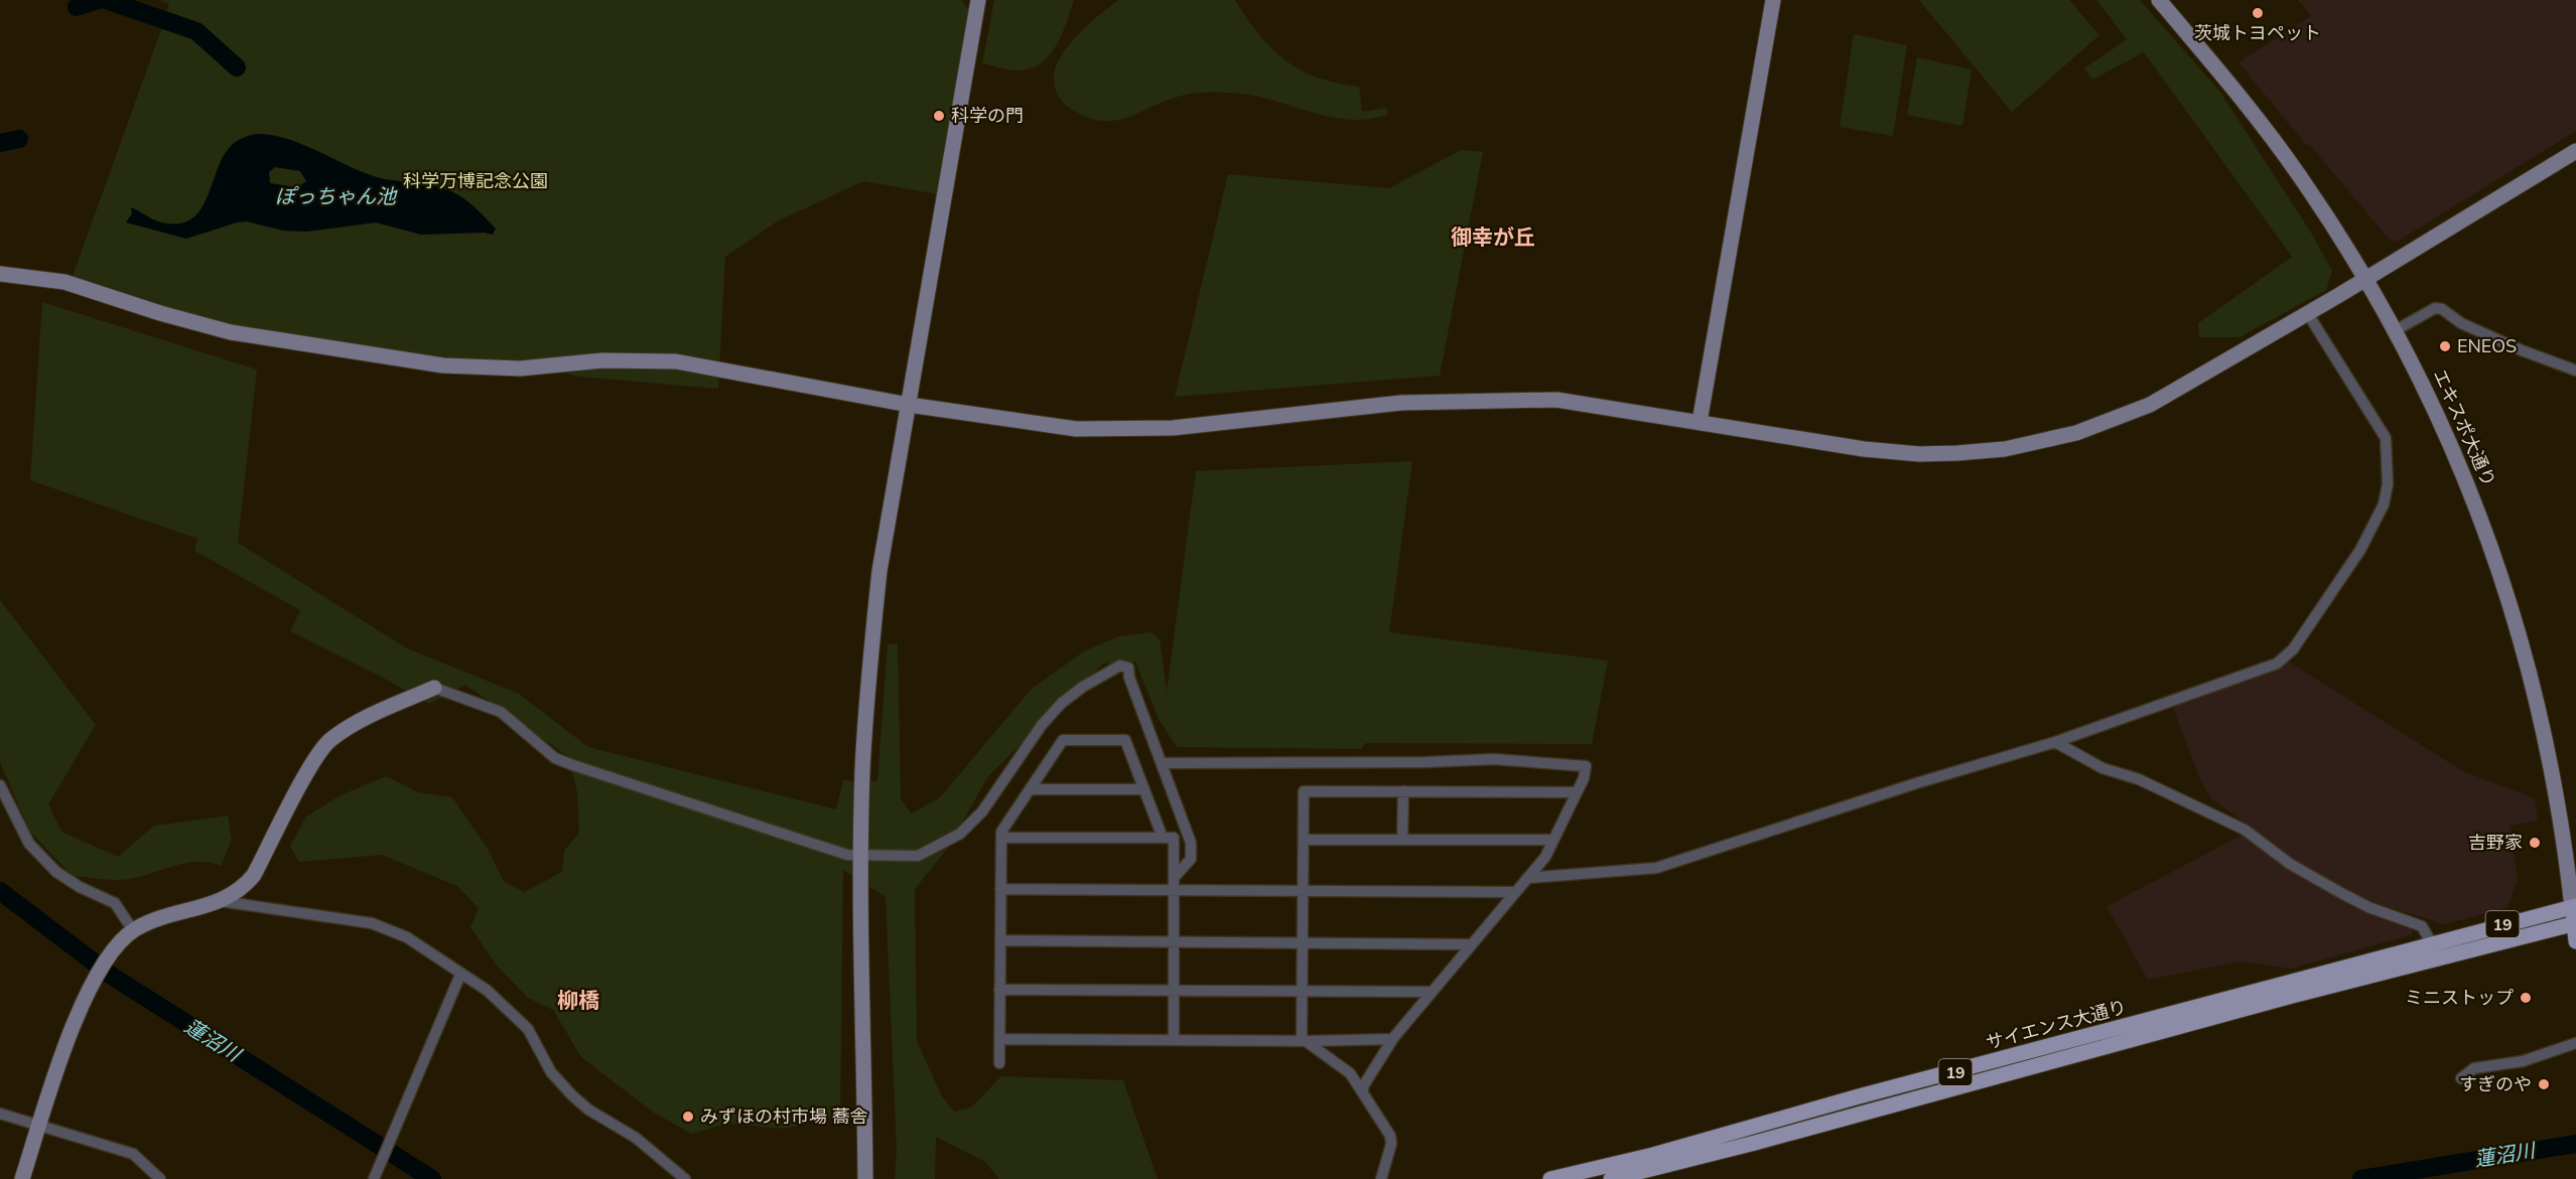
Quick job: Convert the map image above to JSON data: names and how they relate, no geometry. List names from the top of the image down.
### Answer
{
  "streets": {
    "main road": ["エキスポ大通り", "19", "サイエンス大通り"]
  },
  "crossings": [
    ["エキスポ大通り", "サイエンス大通り"]
  ],
  "districts": ["御幸が丘", "柳橋"],
  "water": ["ぽっちゃん池", "蓮沼川"],
  "parks": ["科学万博記念公園"],
  "places": [
    "茨城トヨペット",
    "科学の門",
    "ENEOS",
    "吉野家",
    "ミニストップ",
    "すぎのや",
    "みずほの村市場 蕎舎"
  ]
}
